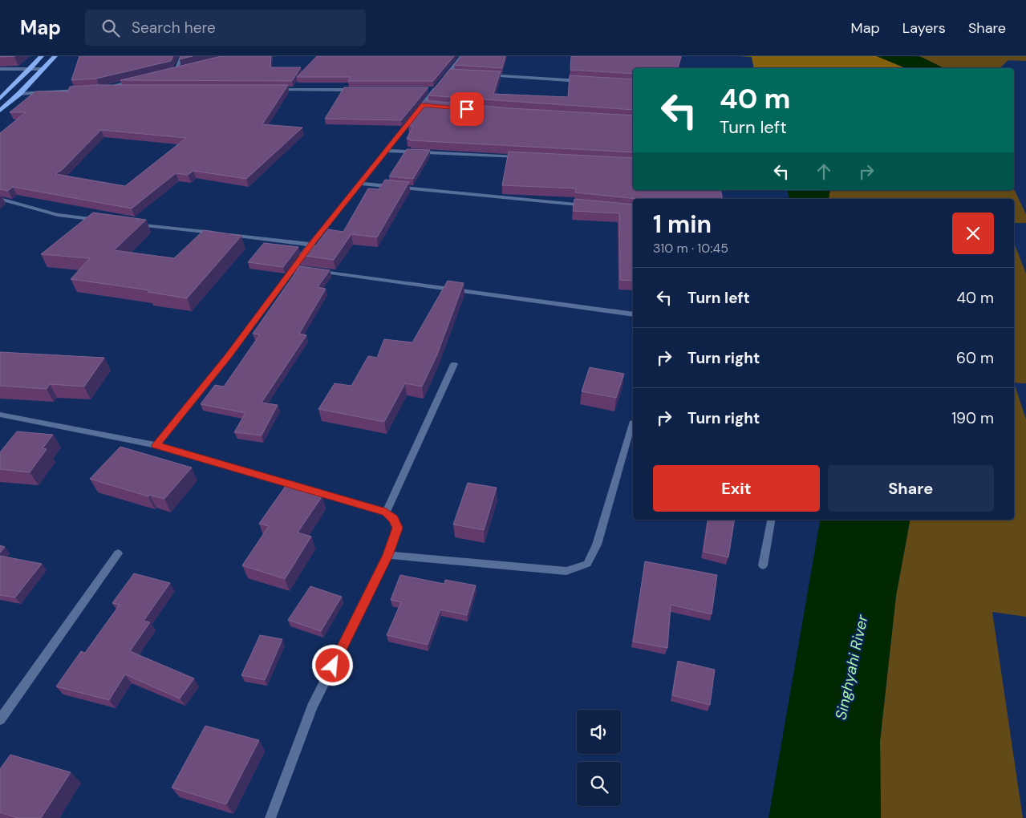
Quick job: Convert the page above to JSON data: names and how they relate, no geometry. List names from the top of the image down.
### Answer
{
  "water": ["Singhyahi River"],
  "page": {
    "header": "Map",
    "search": "Search here",
    "nav": ["Map", "Layers", "Share"],
    "turn": ["40 m", "Turn left"],
    "heading": ["1 min", "310 m · 10:45"],
    "list": [
      {
        "name": "Turn left",
        "value": "40 m"
      },
      {
        "name": "Turn right",
        "value": "60 m"
      },
      {
        "name": "Turn right",
        "value": "190 m"
      }
    ],
    "buttons": ["Exit", "Share"]
  }
}
